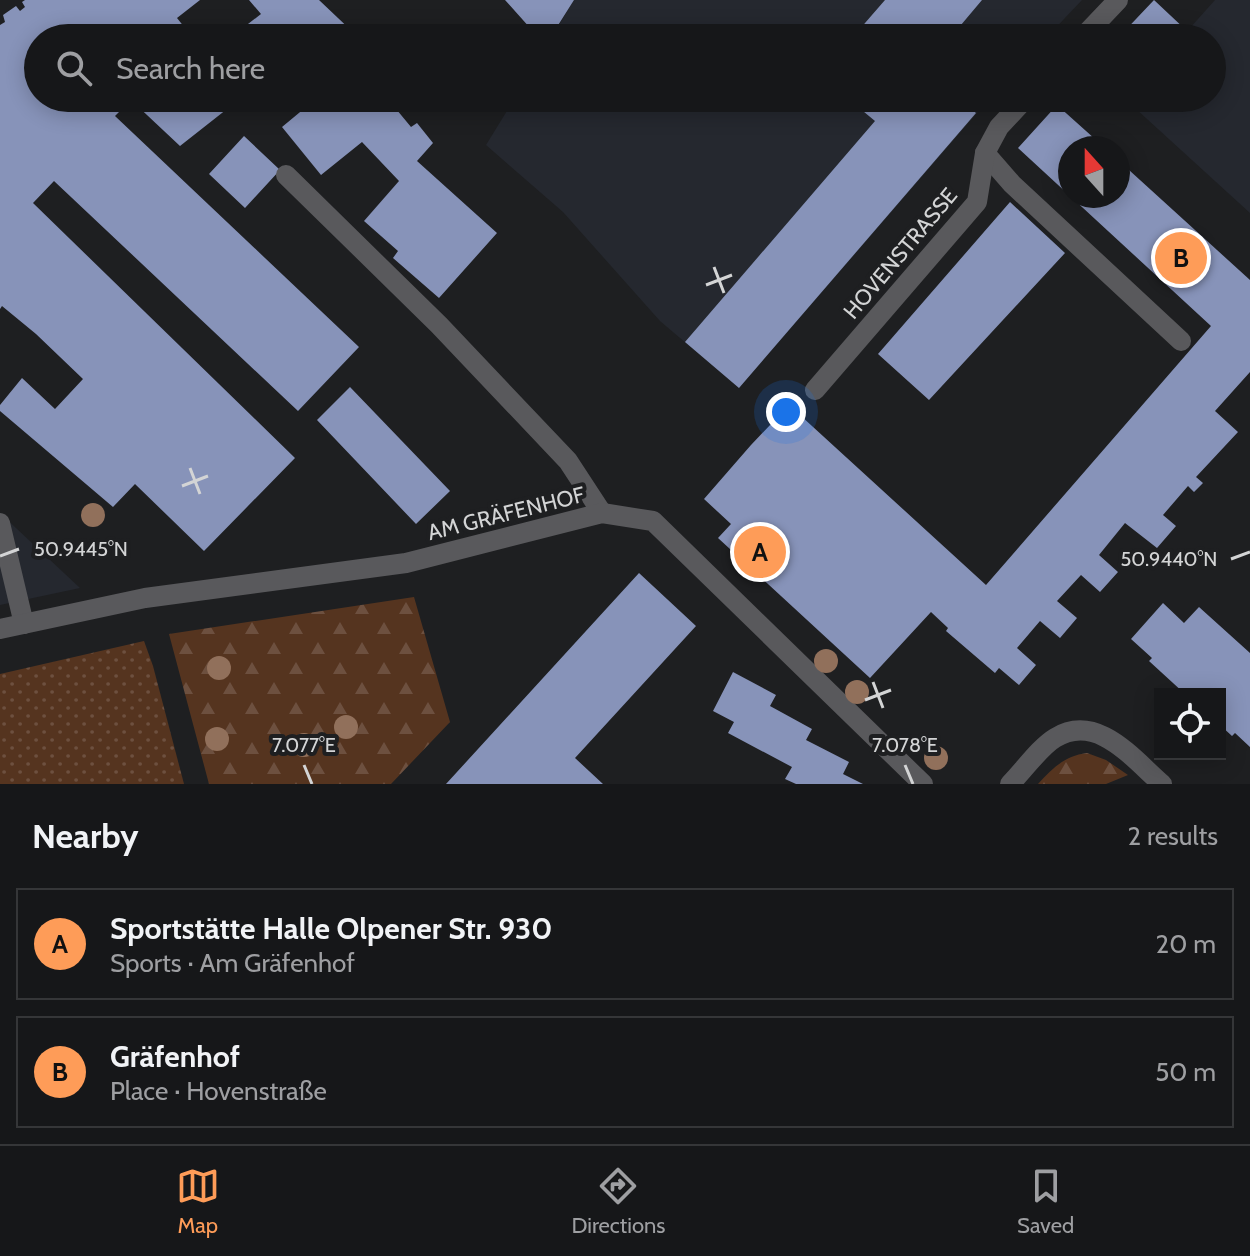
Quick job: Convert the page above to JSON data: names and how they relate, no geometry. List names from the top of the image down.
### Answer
{
  "streets": {
    "street": ["HOVENSTRASSE", "AM GRÄFENHOF"]
  },
  "north": "top",
  "page": {
    "search": "Search here",
    "pins": ["B", "A"],
    "heading": ["Nearby", "2 results"],
    "list": [
      {
        "mark": "A",
        "name": "Sportstätte Halle Olpener Str. 930",
        "note": "Sports · Am Gräfenhof",
        "value": "20 m"
      },
      {
        "mark": "B",
        "name": "Gräfenhof",
        "note": "Place · Hovenstraße",
        "value": "50 m"
      }
    ],
    "nav": ["Map", "Directions", "Saved"]
  },
  "coordinates": [
    "50.9445°N",
    "50.9440°N",
    "7.077°E",
    "7.078°E"
  ]
}
